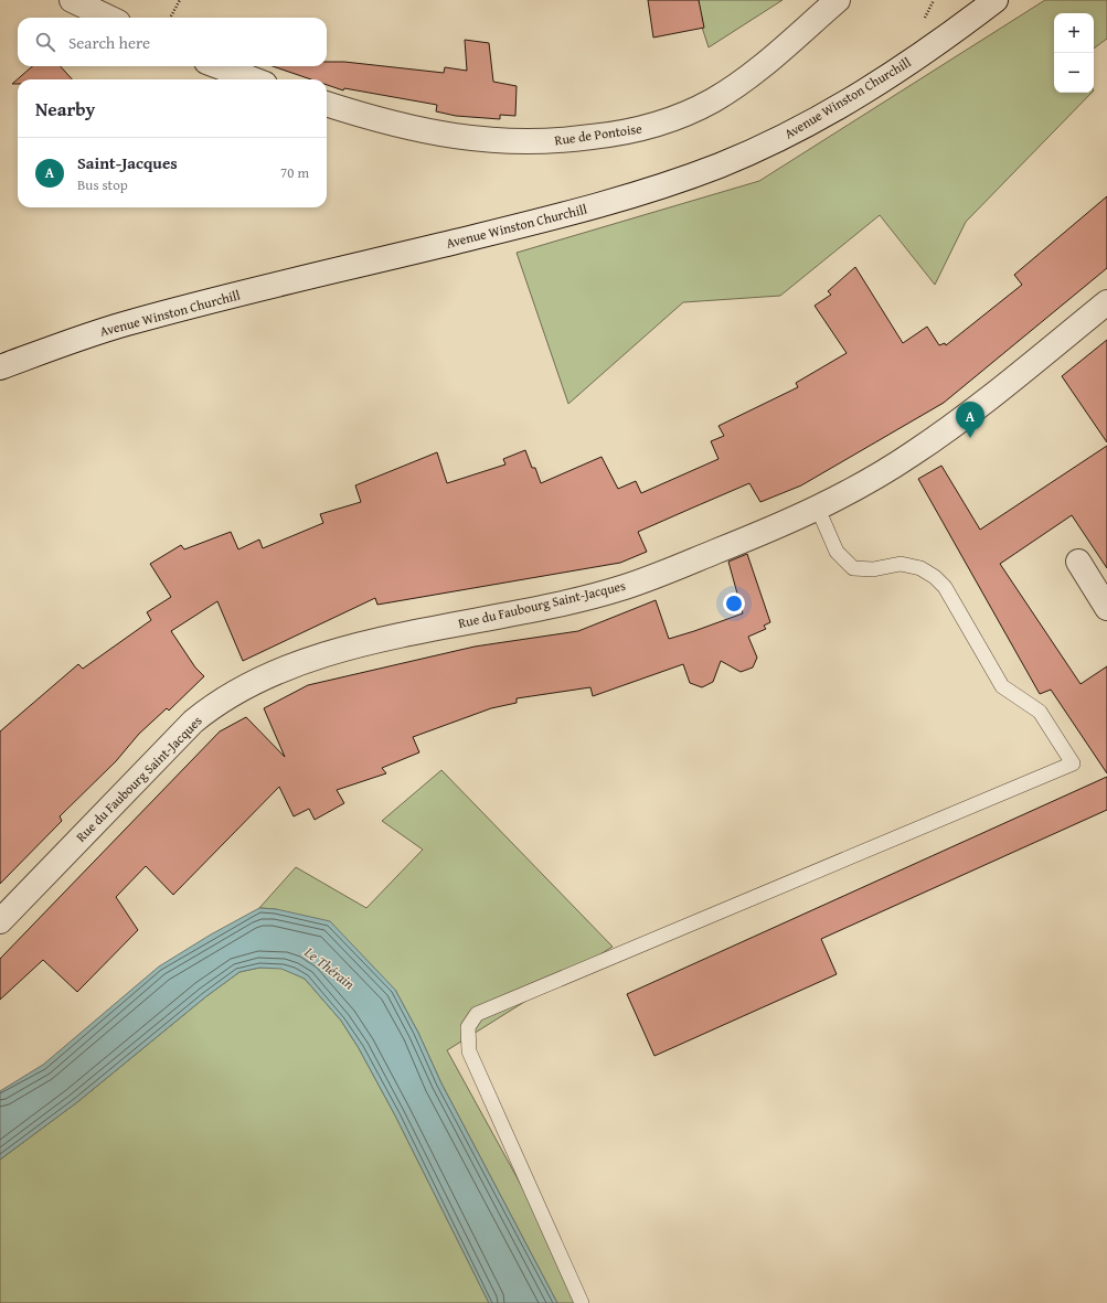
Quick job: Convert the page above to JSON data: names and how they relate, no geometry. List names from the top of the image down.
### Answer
{
  "streets": {
    "street": ["Avenue Winston Churchill", "Rue de Pontoise", "Rue du Faubourg Saint-Jacques"]
  },
  "water": ["Le Thérain"],
  "page": {
    "map_buttons": ["+", "−"],
    "search": "Search here",
    "heading": "Nearby",
    "list": [
      {
        "mark": "A",
        "name": "Saint-Jacques",
        "note": "Bus stop",
        "value": "70 m"
      }
    ],
    "pins": "A"
  }
}
